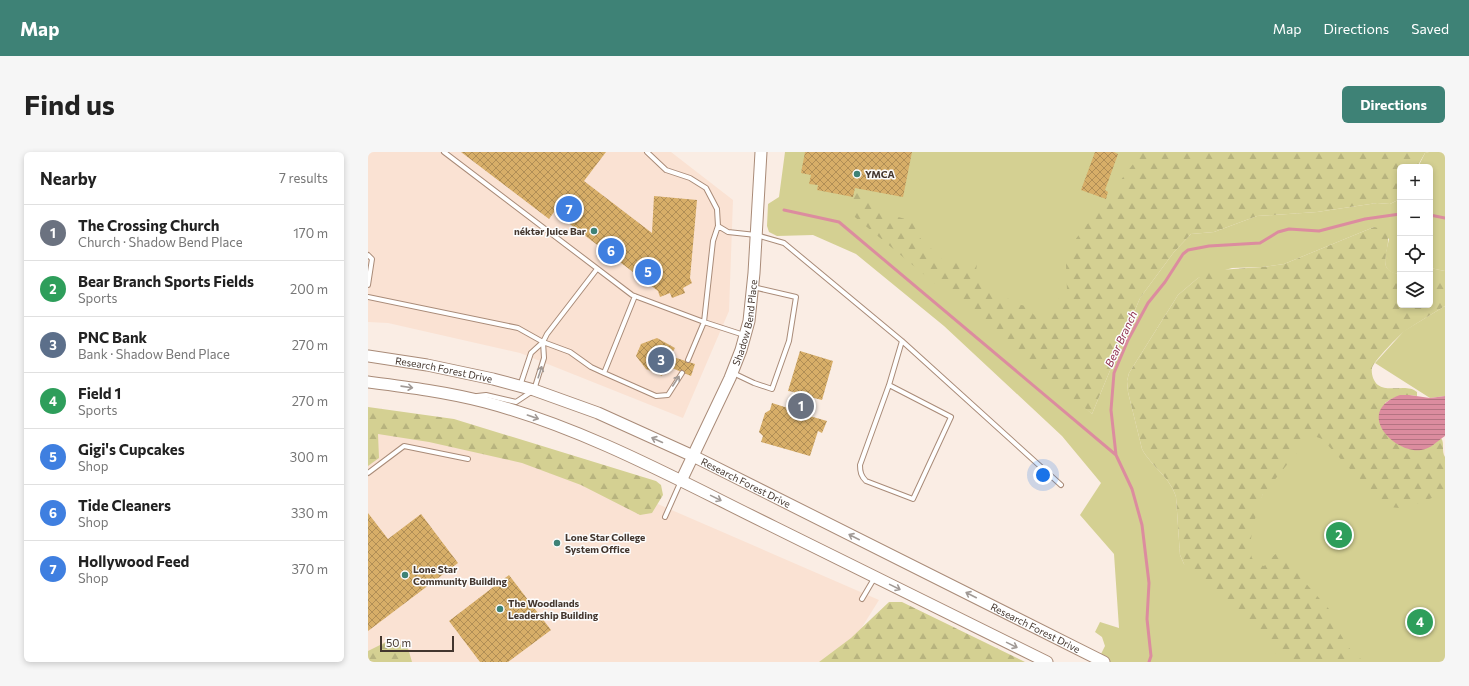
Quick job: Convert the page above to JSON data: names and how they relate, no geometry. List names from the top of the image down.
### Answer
{
  "streets": {
    "main road": ["Shadow Bend Place", "Research Forest Drive"]
  },
  "crossings": [
    ["Shadow Bend Place", "Research Forest Drive"]
  ],
  "water": ["Bear Branch"],
  "places": [
    "YMCA",
    "néktər Juice Bar",
    "Lone Star College System Office",
    "Lone Star Community Building",
    "The Woodlands Leadership Building"
  ],
  "scale_bar": "50 m",
  "page": {
    "header": "Map",
    "nav": ["Map", "Directions", "Saved"],
    "buttons": "Directions",
    "title": "Find us",
    "heading": ["Nearby", "7 results"],
    "map_buttons": ["+", "−"],
    "pins": [
      "7",
      "6",
      "5",
      "3",
      "1",
      "2",
      "4"
    ],
    "list": [
      {
        "mark": "1",
        "name": "The Crossing Church",
        "note": "Church · Shadow Bend Place",
        "value": "170 m"
      },
      {
        "mark": "2",
        "name": "Bear Branch Sports Fields",
        "note": "Sports",
        "value": "200 m"
      },
      {
        "mark": "3",
        "name": "PNC Bank",
        "note": "Bank · Shadow Bend Place",
        "value": "270 m"
      },
      {
        "mark": "4",
        "name": "Field 1",
        "note": "Sports",
        "value": "270 m"
      },
      {
        "mark": "5",
        "name": "Gigi's Cupcakes",
        "note": "Shop",
        "value": "300 m"
      },
      {
        "mark": "6",
        "name": "Tide Cleaners",
        "note": "Shop",
        "value": "330 m"
      },
      {
        "mark": "7",
        "name": "Hollywood Feed",
        "note": "Shop",
        "value": "370 m"
      }
    ],
    "scale": "50 m"
  }
}
